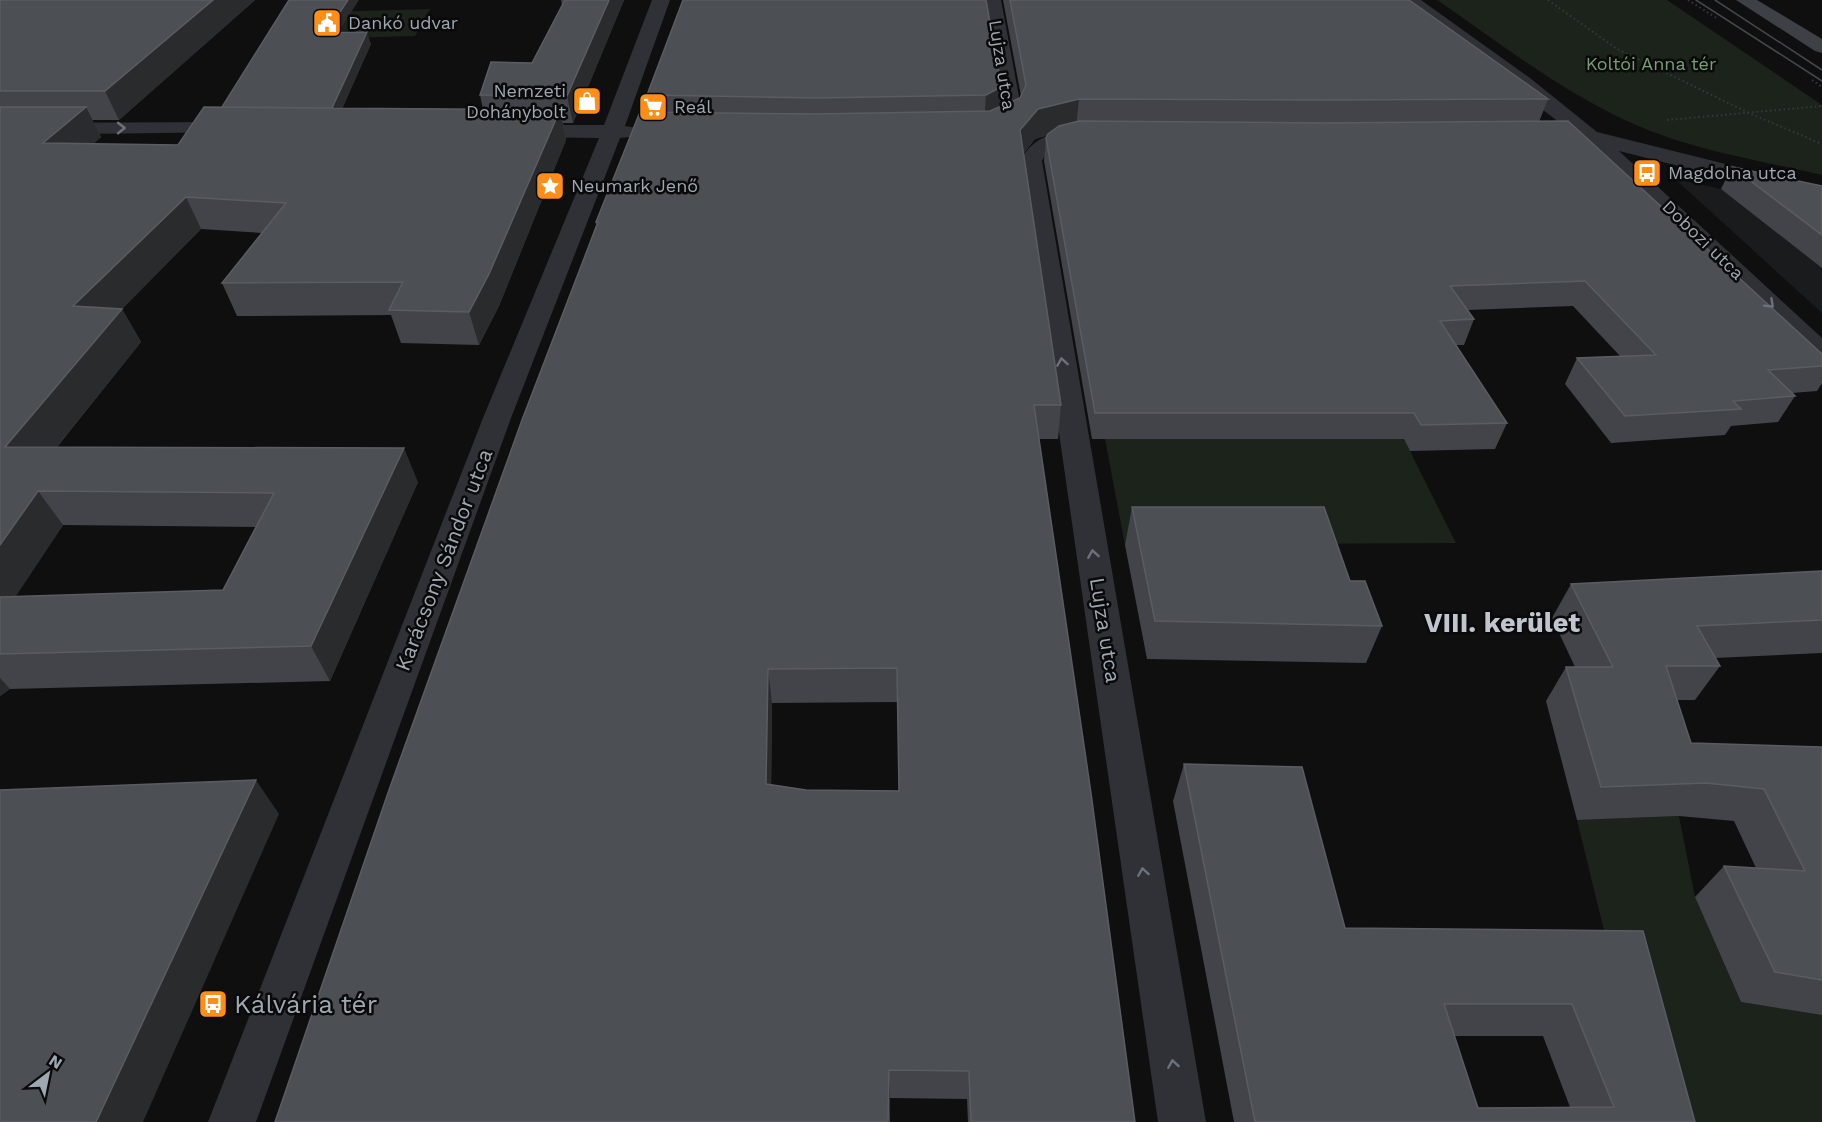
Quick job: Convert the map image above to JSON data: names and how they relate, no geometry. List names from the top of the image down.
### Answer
{
  "streets": {
    "street": ["Lujza utca", "Dobozi utca", "Karácsony Sándor utca"]
  },
  "one_way": ["Lujza utca", "Dobozi utca"],
  "districts": ["VIII. kerület"],
  "parks": ["Koltói Anna tér"],
  "places": {
    "public building": ["Dankó udvar"],
    "shop": ["Nemzeti Dohánybolt"],
    "supermarket": ["Reál"],
    "bus stop": ["Magdolna utca", "Kálvária tér"],
    "place": ["Neumark Jenő"]
  },
  "north": "top right"
}
